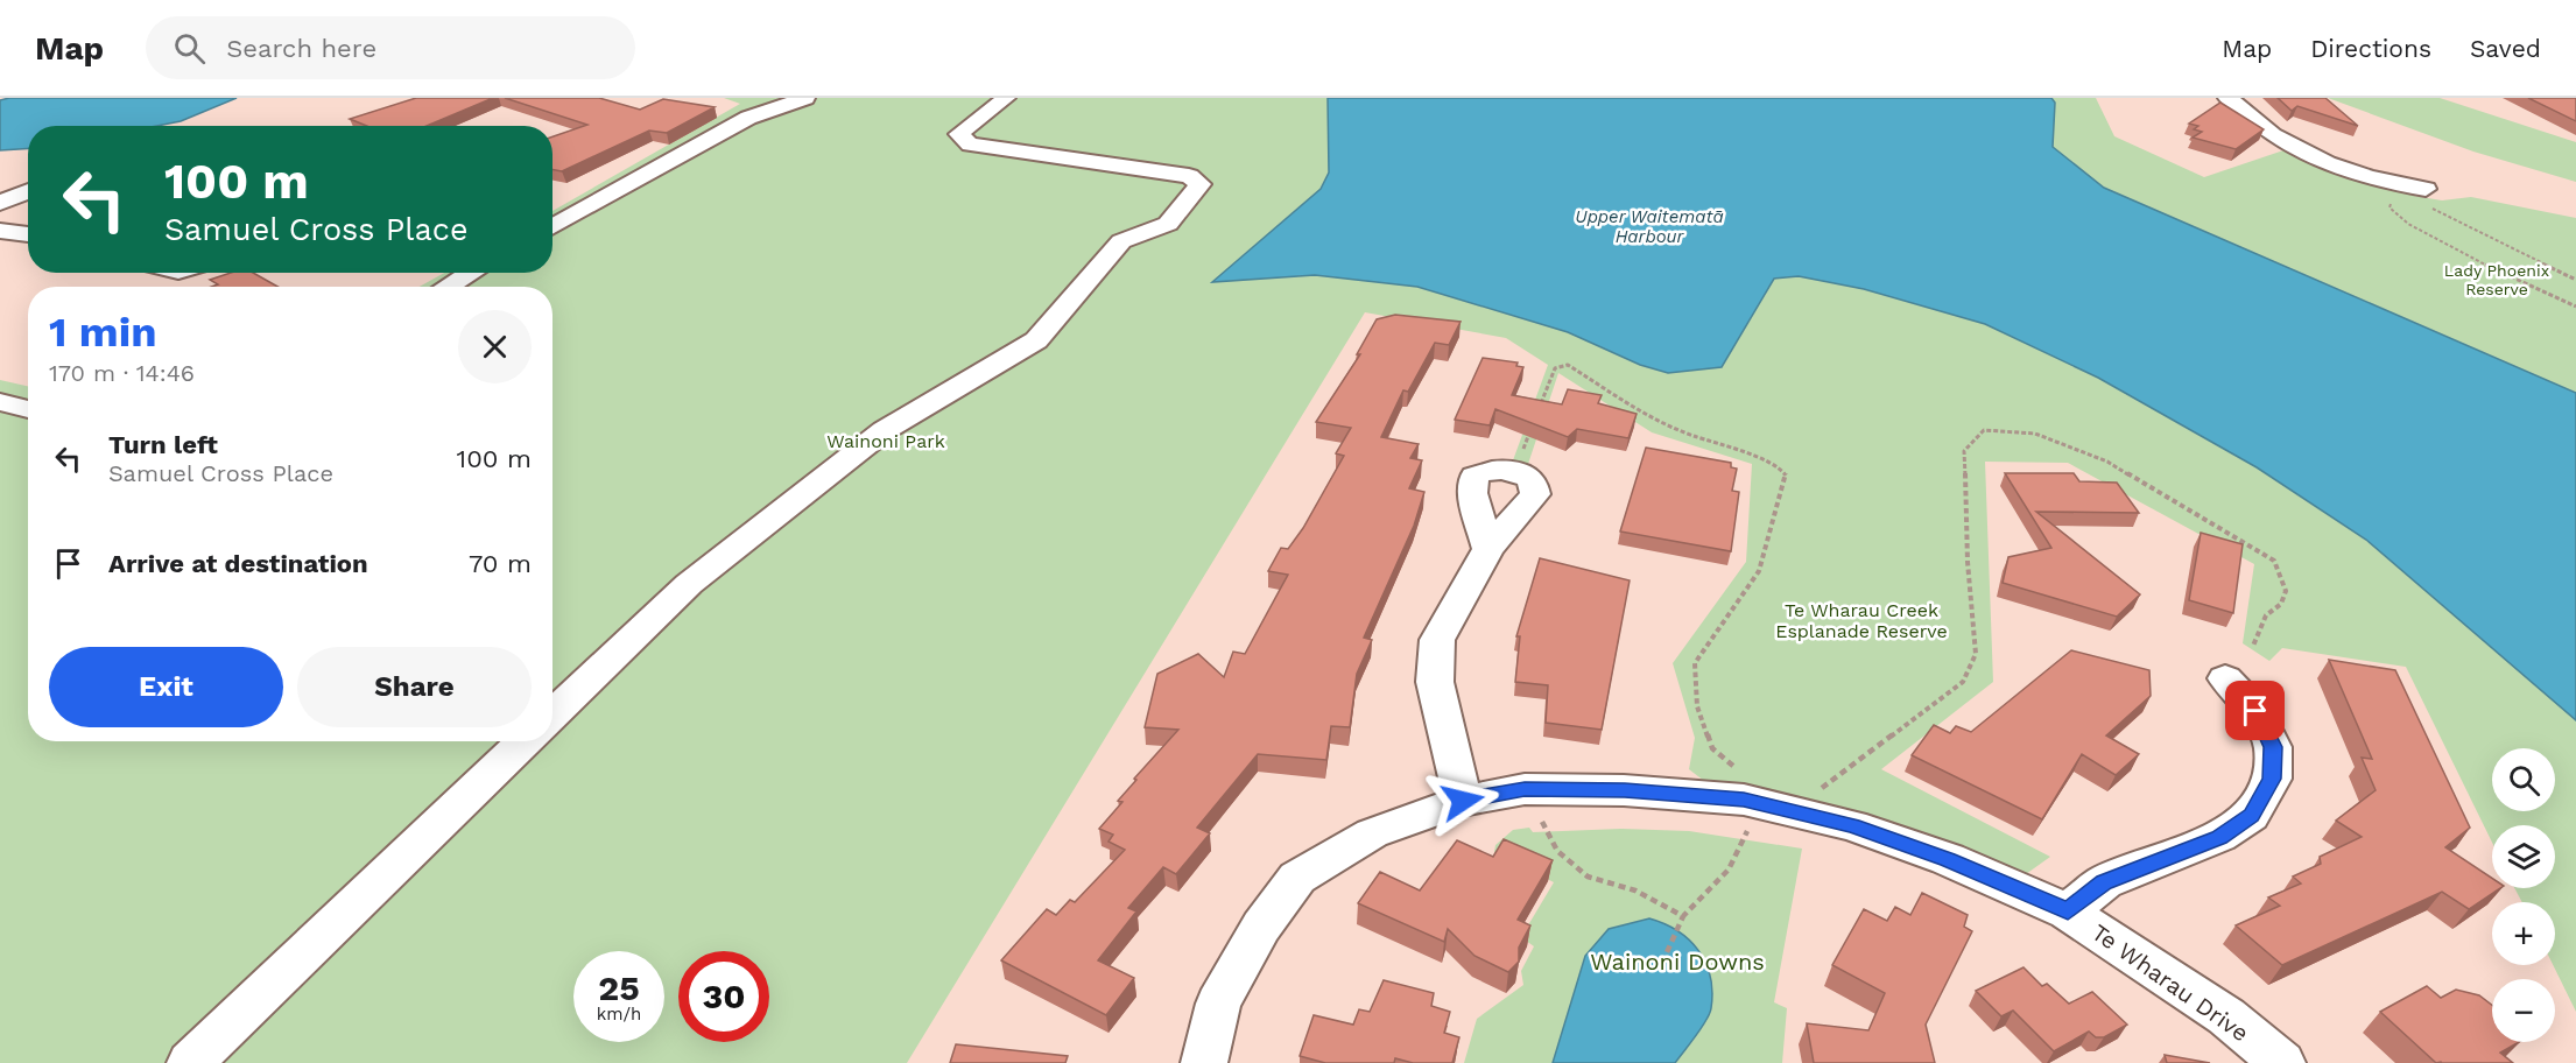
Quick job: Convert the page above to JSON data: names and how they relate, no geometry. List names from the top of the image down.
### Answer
{
  "streets": {
    "street": ["Te Wharau Drive"]
  },
  "water": ["Upper Waitematā Harbour"],
  "parks": [
    "Lady Phoenix Reserve",
    "Wainoni Park",
    "Te Wharau Creek Esplanade Reserve",
    "Wainoni Downs"
  ],
  "page": {
    "header": "Map",
    "search": "Search here",
    "nav": ["Map", "Directions", "Saved"],
    "turn": ["100 m", "Samuel Cross Place"],
    "heading": ["1 min", "170 m · 14:46"],
    "list": [
      {
        "name": "Turn left",
        "note": "Samuel Cross Place",
        "value": "100 m"
      },
      {
        "name": "Arrive at destination",
        "value": "70 m"
      }
    ],
    "buttons": ["Exit", "Share"],
    "map_buttons": ["+", "−"],
    "speed": "25 km/h",
    "limit": "30"
  }
}
